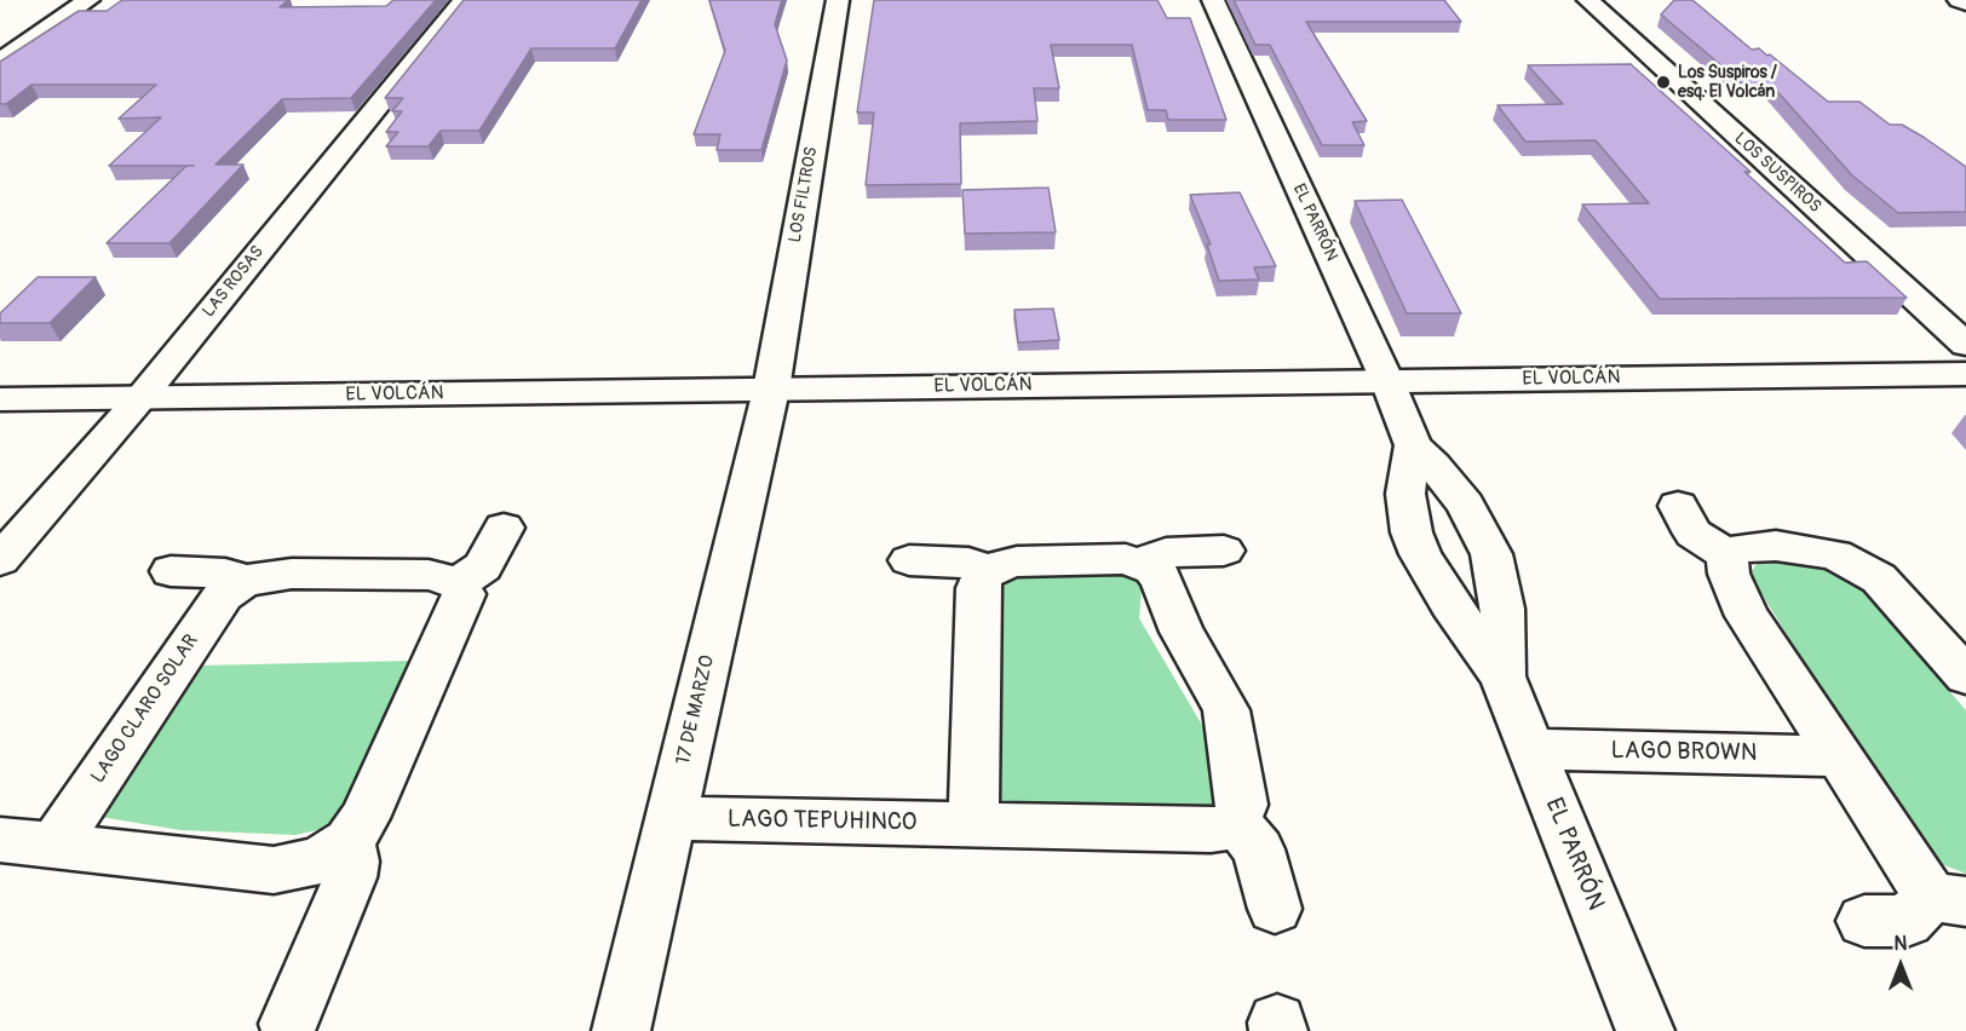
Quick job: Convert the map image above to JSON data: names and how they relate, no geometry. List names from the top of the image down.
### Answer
{
  "streets": {
    "street": [
      "LOS SUSPIROS",
      "LOS FILTROS",
      "EL PARRÓN",
      "LAS ROSAS",
      "EL VOLCÁN",
      "LAGO CLARO SOLAR",
      "17 DE MARZO",
      "LAGO BROWN",
      "LAGO TEPUHINCO"
    ]
  },
  "crossings": [
    ["LOS FILTROS", "EL VOLCÁN"],
    ["LOS FILTROS", "17 DE MARZO"],
    ["EL PARRÓN", "EL VOLCÁN"],
    ["EL PARRÓN", "LAGO BROWN"],
    ["LAS ROSAS", "EL VOLCÁN"],
    ["EL VOLCÁN", "17 DE MARZO"],
    ["17 DE MARZO", "LAGO TEPUHINCO"]
  ],
  "places": ["Los Suspiros / esq. El Volcán"],
  "north": "top"
}
